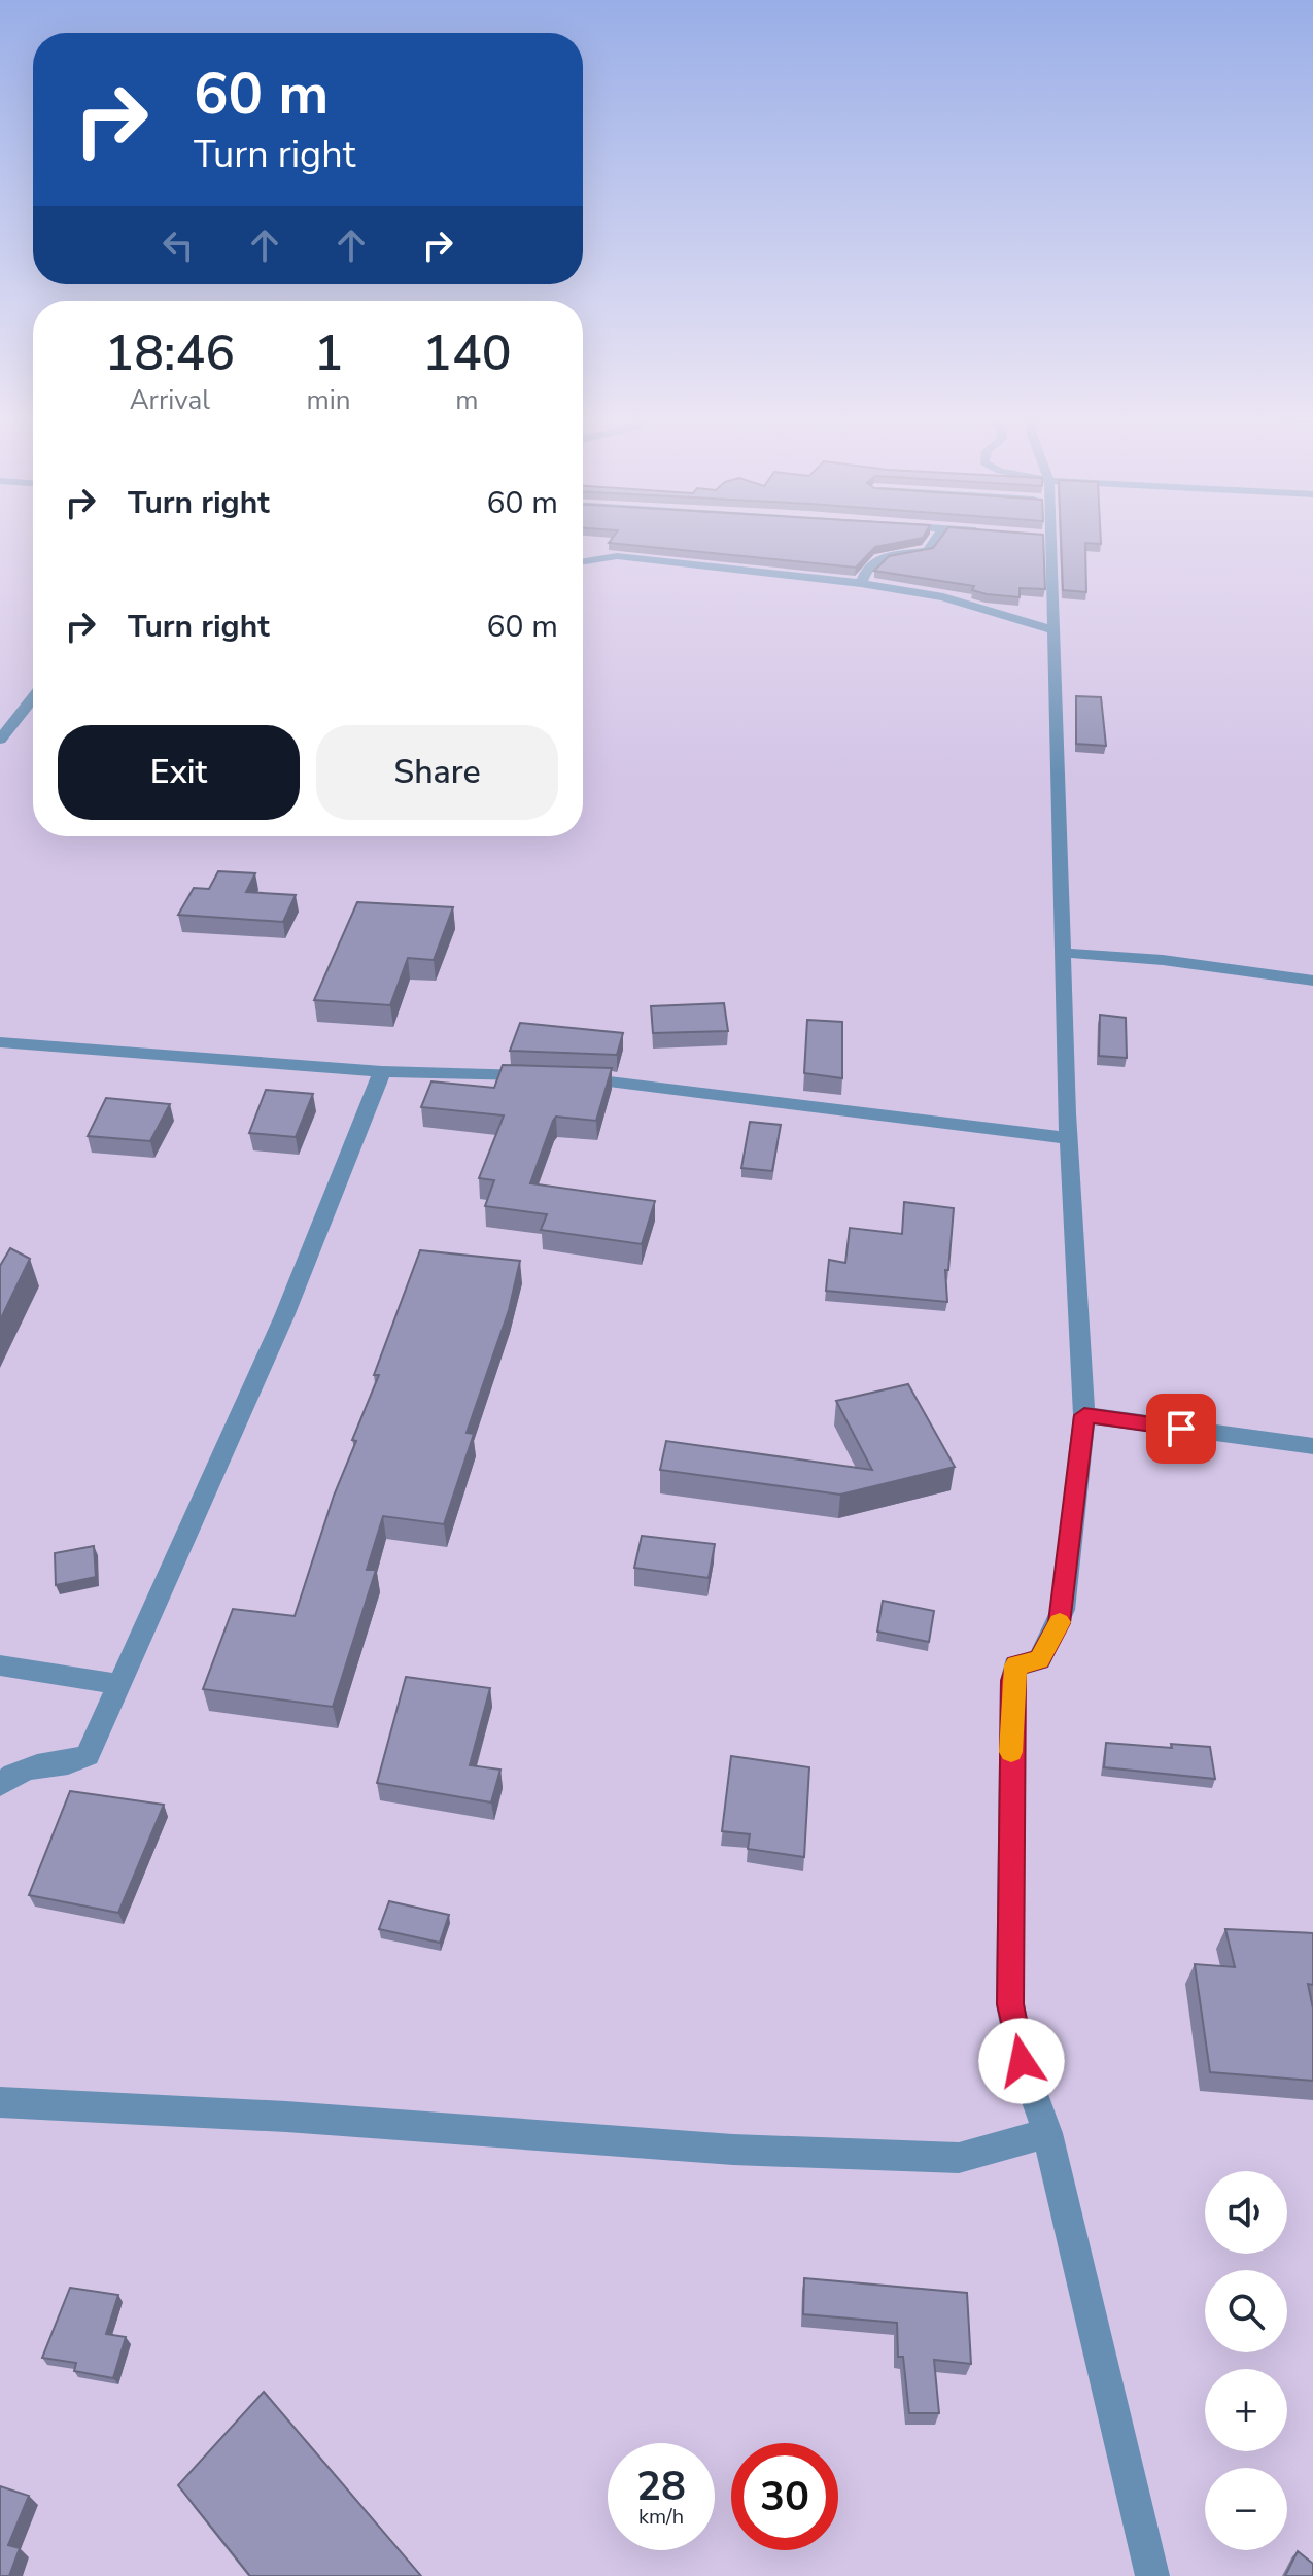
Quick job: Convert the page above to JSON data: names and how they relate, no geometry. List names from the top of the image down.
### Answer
{
  "page": {
    "turn": ["60 m", "Turn right"],
    "eta": [
      "18:46",
      "Arrival",
      "1",
      "min",
      "140",
      "m"
    ],
    "list": [
      {
        "name": "Turn right",
        "value": "60 m"
      },
      {
        "name": "Turn right",
        "value": "60 m"
      }
    ],
    "buttons": ["Exit", "Share"],
    "map_buttons": ["+", "−"],
    "speed": "28 km/h",
    "limit": "30"
  }
}
